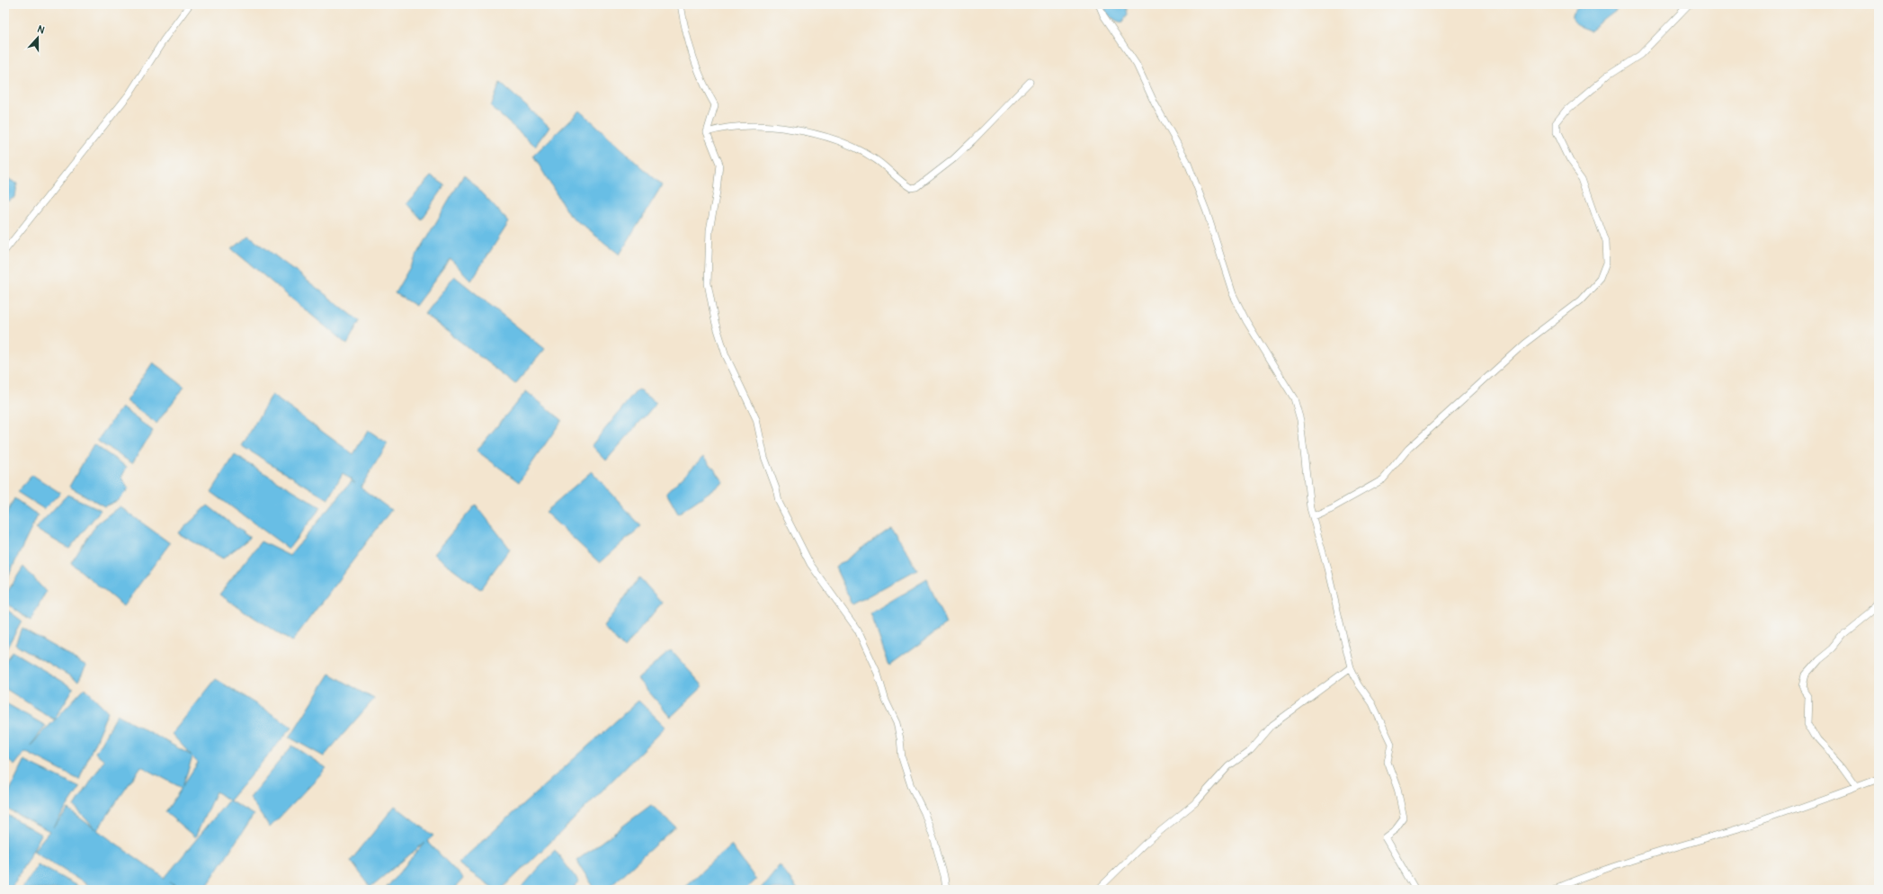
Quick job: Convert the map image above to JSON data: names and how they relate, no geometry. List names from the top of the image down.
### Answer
{
  "north": "top"
}
